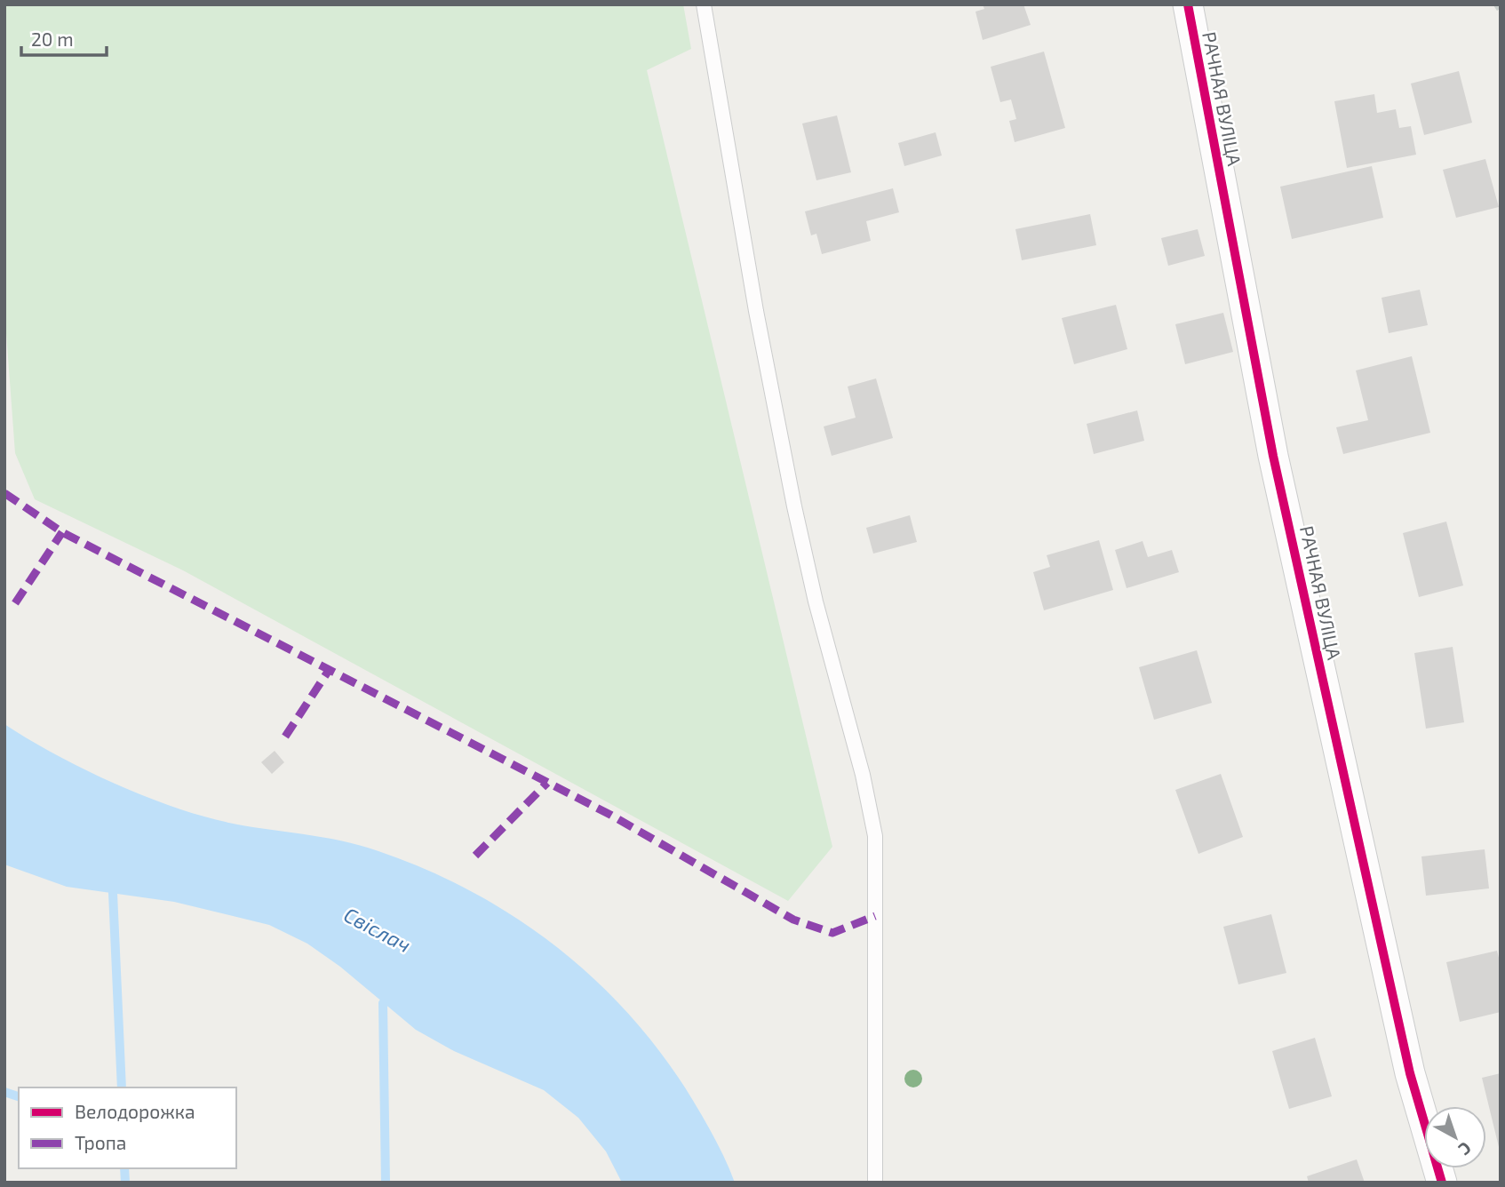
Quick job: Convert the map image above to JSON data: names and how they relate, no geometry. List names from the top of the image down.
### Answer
{
  "streets": {
    "street": ["РАЧНАЯ ВУЛІЦА"]
  },
  "water": ["Свіслач"],
  "legend": ["Велодорожка", "Тропа"],
  "scale_bar": "20 m",
  "north": "bottom right"
}
